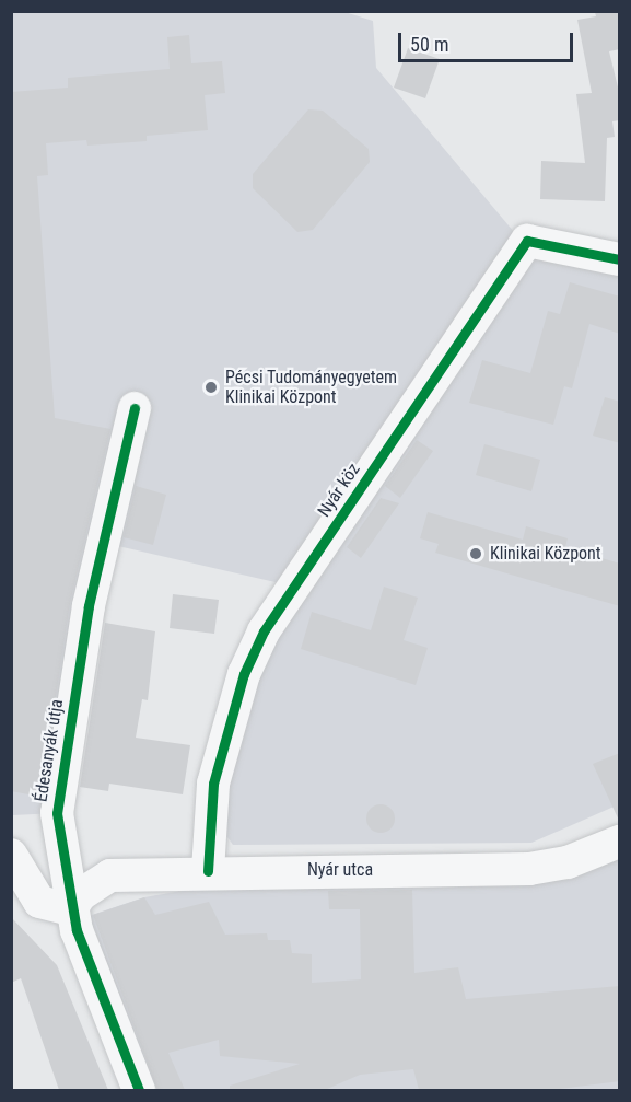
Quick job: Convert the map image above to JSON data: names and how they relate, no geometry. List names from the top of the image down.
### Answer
{
  "streets": {
    "street": ["Nyár köz", "Édesanyák útja", "Nyár utca"]
  },
  "crossings": [
    ["Nyár köz", "Nyár utca"],
    ["Édesanyák útja", "Nyár utca"]
  ],
  "places": ["Pécsi Tudományegyetem Klinikai Központ", "Klinikai Központ"],
  "scale_bar": "50 m"
}
